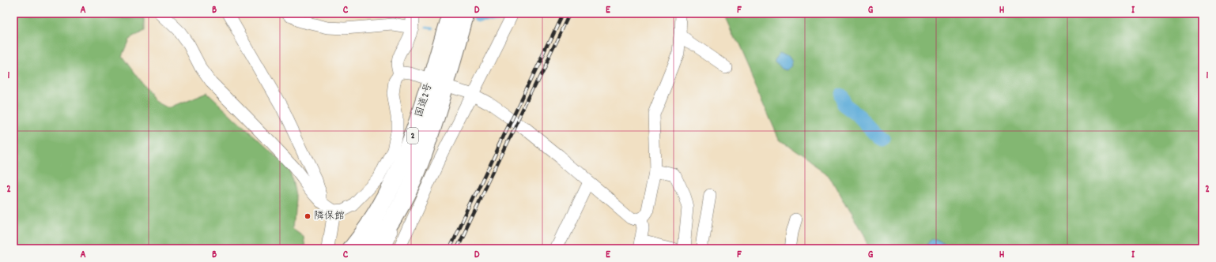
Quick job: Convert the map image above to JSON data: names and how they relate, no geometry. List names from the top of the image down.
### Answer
{
  "streets": {
    "highway": ["国道2号", "2"]
  },
  "places": ["隣保館"],
  "grid": {
    "columns": [
      "A",
      "B",
      "C",
      "D",
      "E",
      "F",
      "G",
      "H",
      "I"
    ],
    "rows": ["1", "2"]
  }
}
